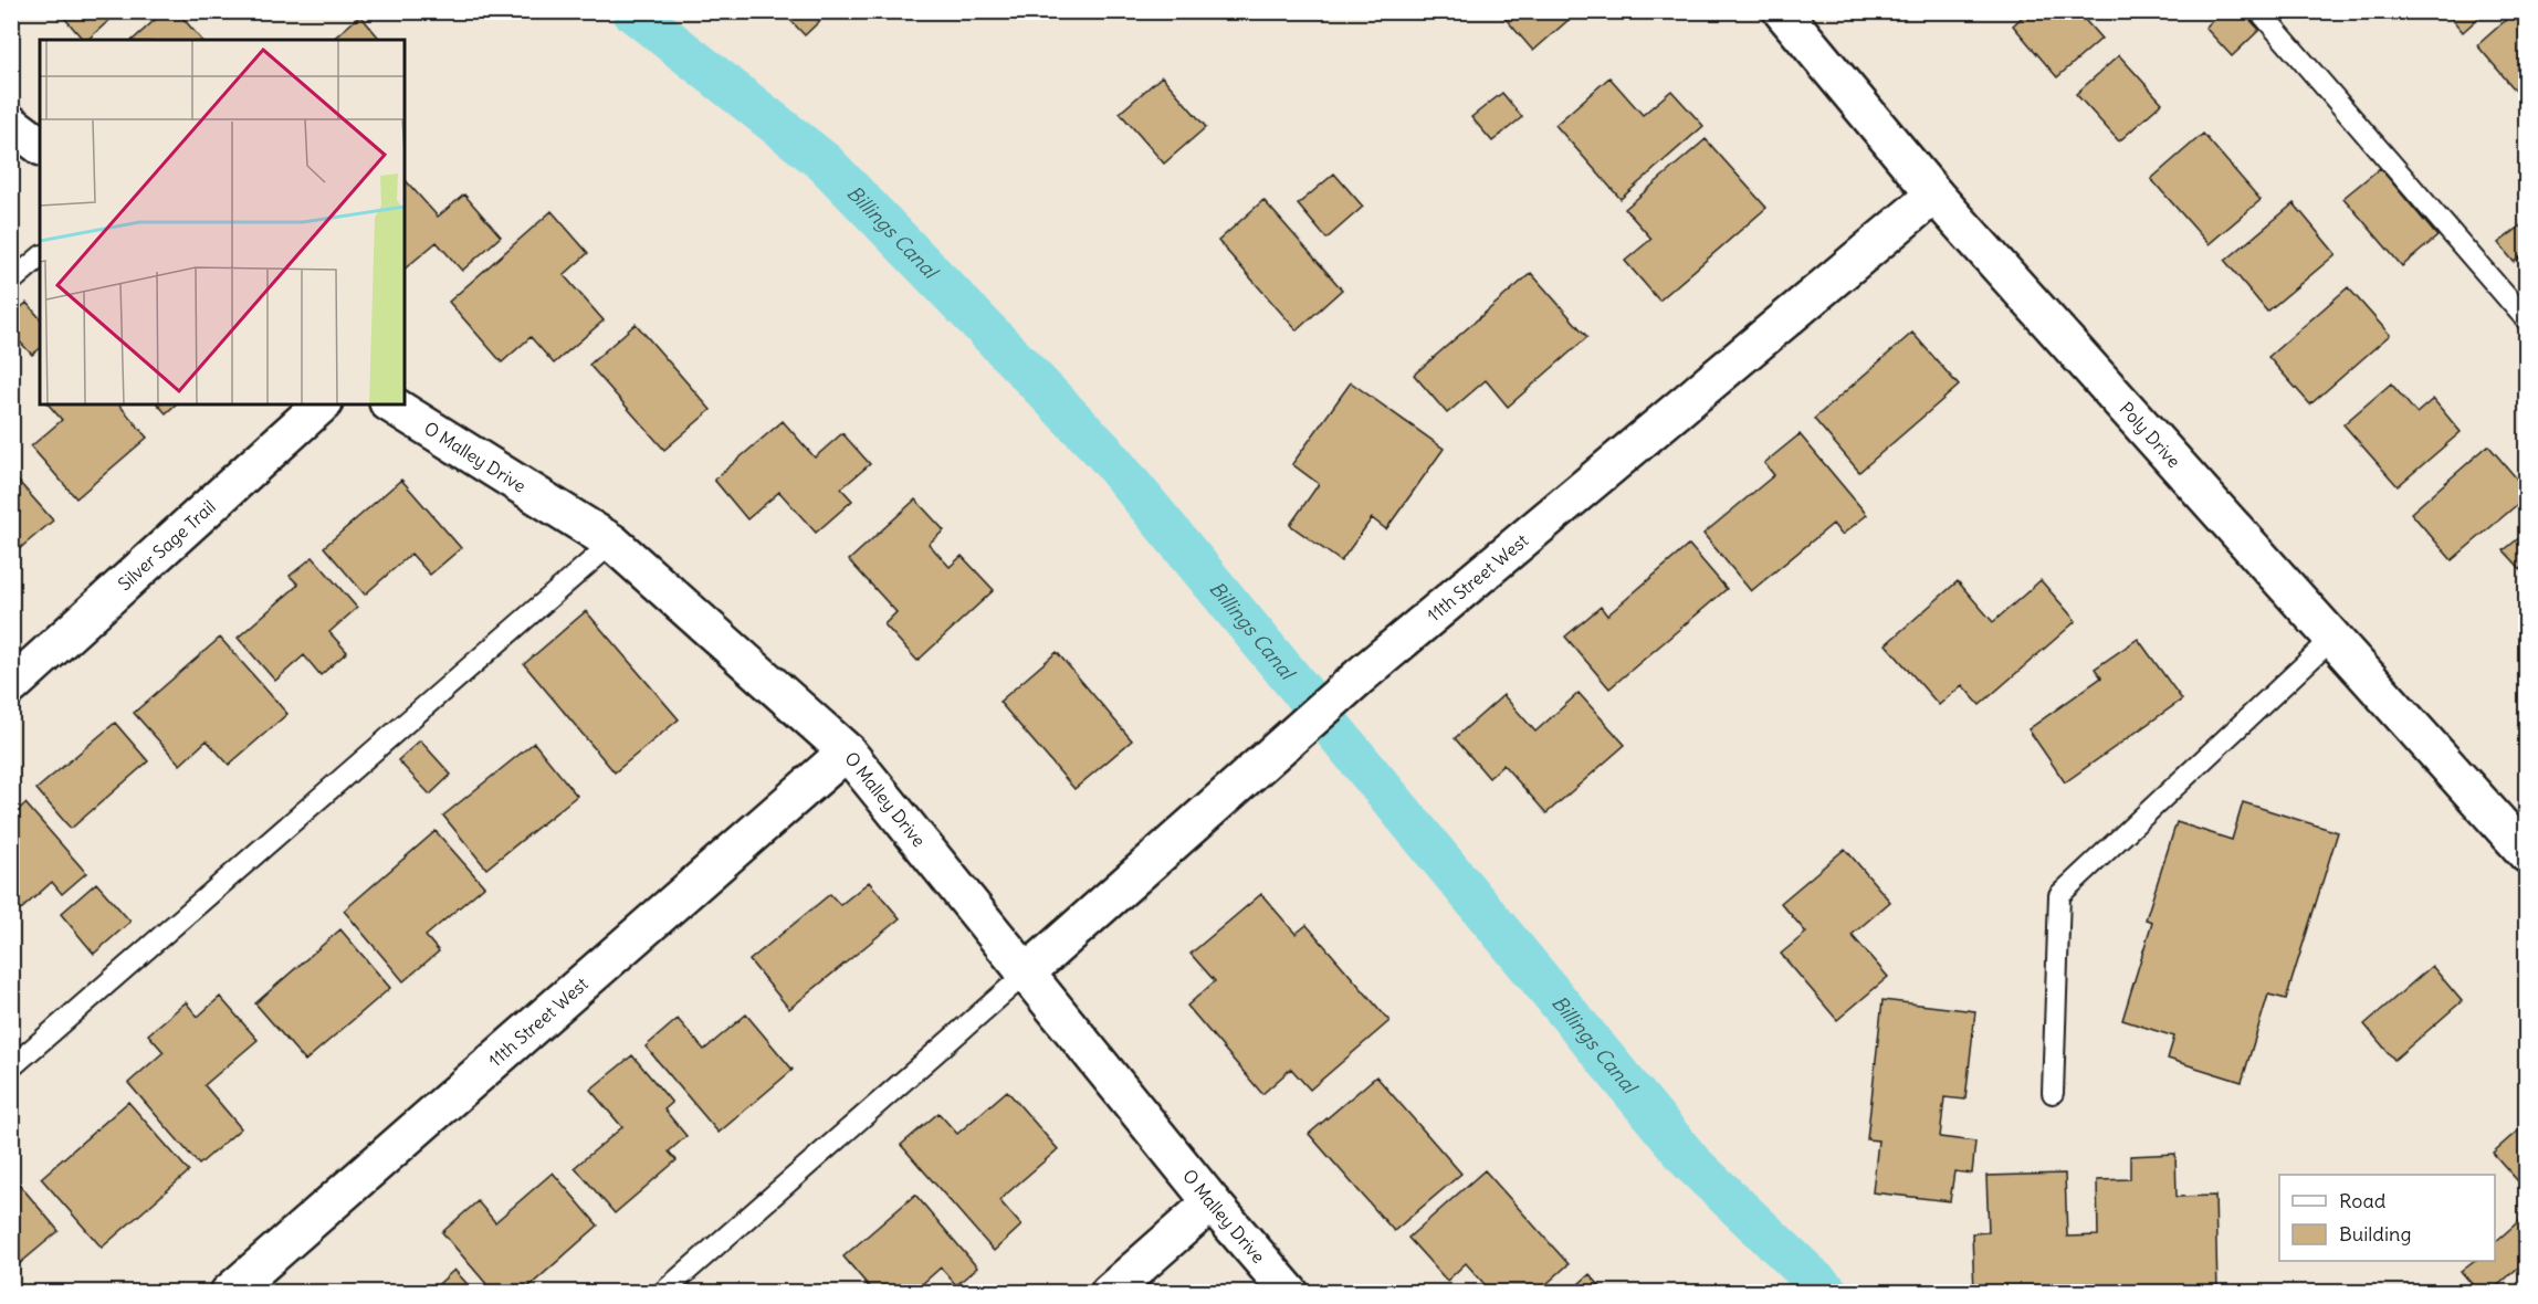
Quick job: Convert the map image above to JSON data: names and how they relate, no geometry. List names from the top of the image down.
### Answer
{
  "streets": {
    "street": [
      "Poly Drive",
      "O Malley Drive",
      "Silver Sage Trail",
      "11th Street West"
    ]
  },
  "crossings": [
    ["Poly Drive", "11th Street West"],
    ["O Malley Drive", "11th Street West"]
  ],
  "water": ["Billings Canal"],
  "legend": ["Road", "Building"]
}
